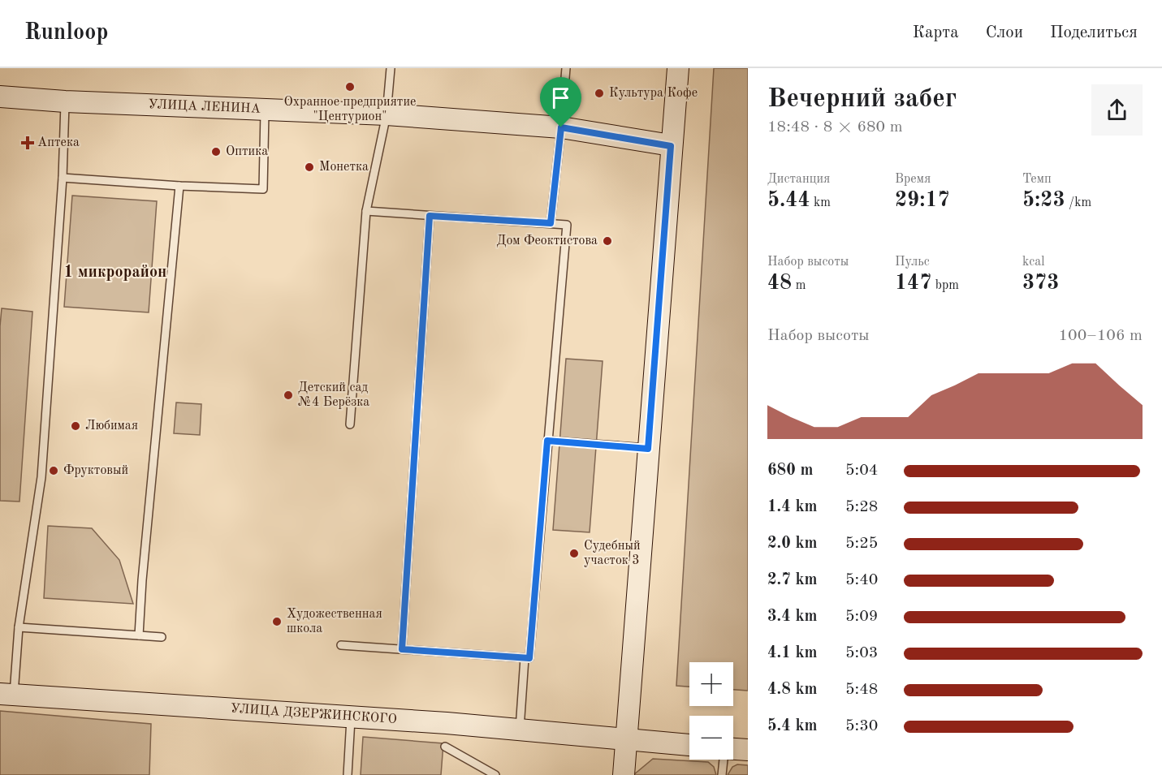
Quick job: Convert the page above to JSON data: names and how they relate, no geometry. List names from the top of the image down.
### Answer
{
  "streets": {
    "street": ["УЛИЦА ЛЕНИНА", "УЛИЦА ДЗЕРЖИНСКОГО"]
  },
  "districts": ["1 микрорайон"],
  "places": {
    "other": [
      "Охранное предприятие \"Центурион\"",
      "Культура Кофе",
      "Оптика",
      "Монетка",
      "Дом Феоктистова",
      "Детский сад №4 Берёзка",
      "Любимая",
      "Фруктовый",
      "Судебный участок 3",
      "Художественная школа"
    ],
    "health": ["Аптека"]
  },
  "page": {
    "header": "Runloop",
    "nav": ["Карта", "Слои", "Поделиться"],
    "heading": ["Вечерний забег", "18:48 · 8 × 680 m"],
    "stats": [
      ["Дистанция", "5.44 km"],
      ["Время", "29:17"],
      ["Темп", "5:23 /km"],
      ["Набор высоты", "48 m"],
      ["Пульс", "147 bpm"],
      ["kcal", "373"]
    ],
    "chart": ["Набор высоты", "100–106 m"],
    "list": [
      {
        "name": "680 m",
        "note": "5:04"
      },
      {
        "name": "1.4 km",
        "note": "5:28"
      },
      {
        "name": "2.0 km",
        "note": "5:25"
      },
      {
        "name": "2.7 km",
        "note": "5:40"
      },
      {
        "name": "3.4 km",
        "note": "5:09"
      },
      {
        "name": "4.1 km",
        "note": "5:03"
      },
      {
        "name": "4.8 km",
        "note": "5:48"
      },
      {
        "name": "5.4 km",
        "note": "5:30"
      }
    ],
    "map_buttons": ["+", "−"]
  }
}
